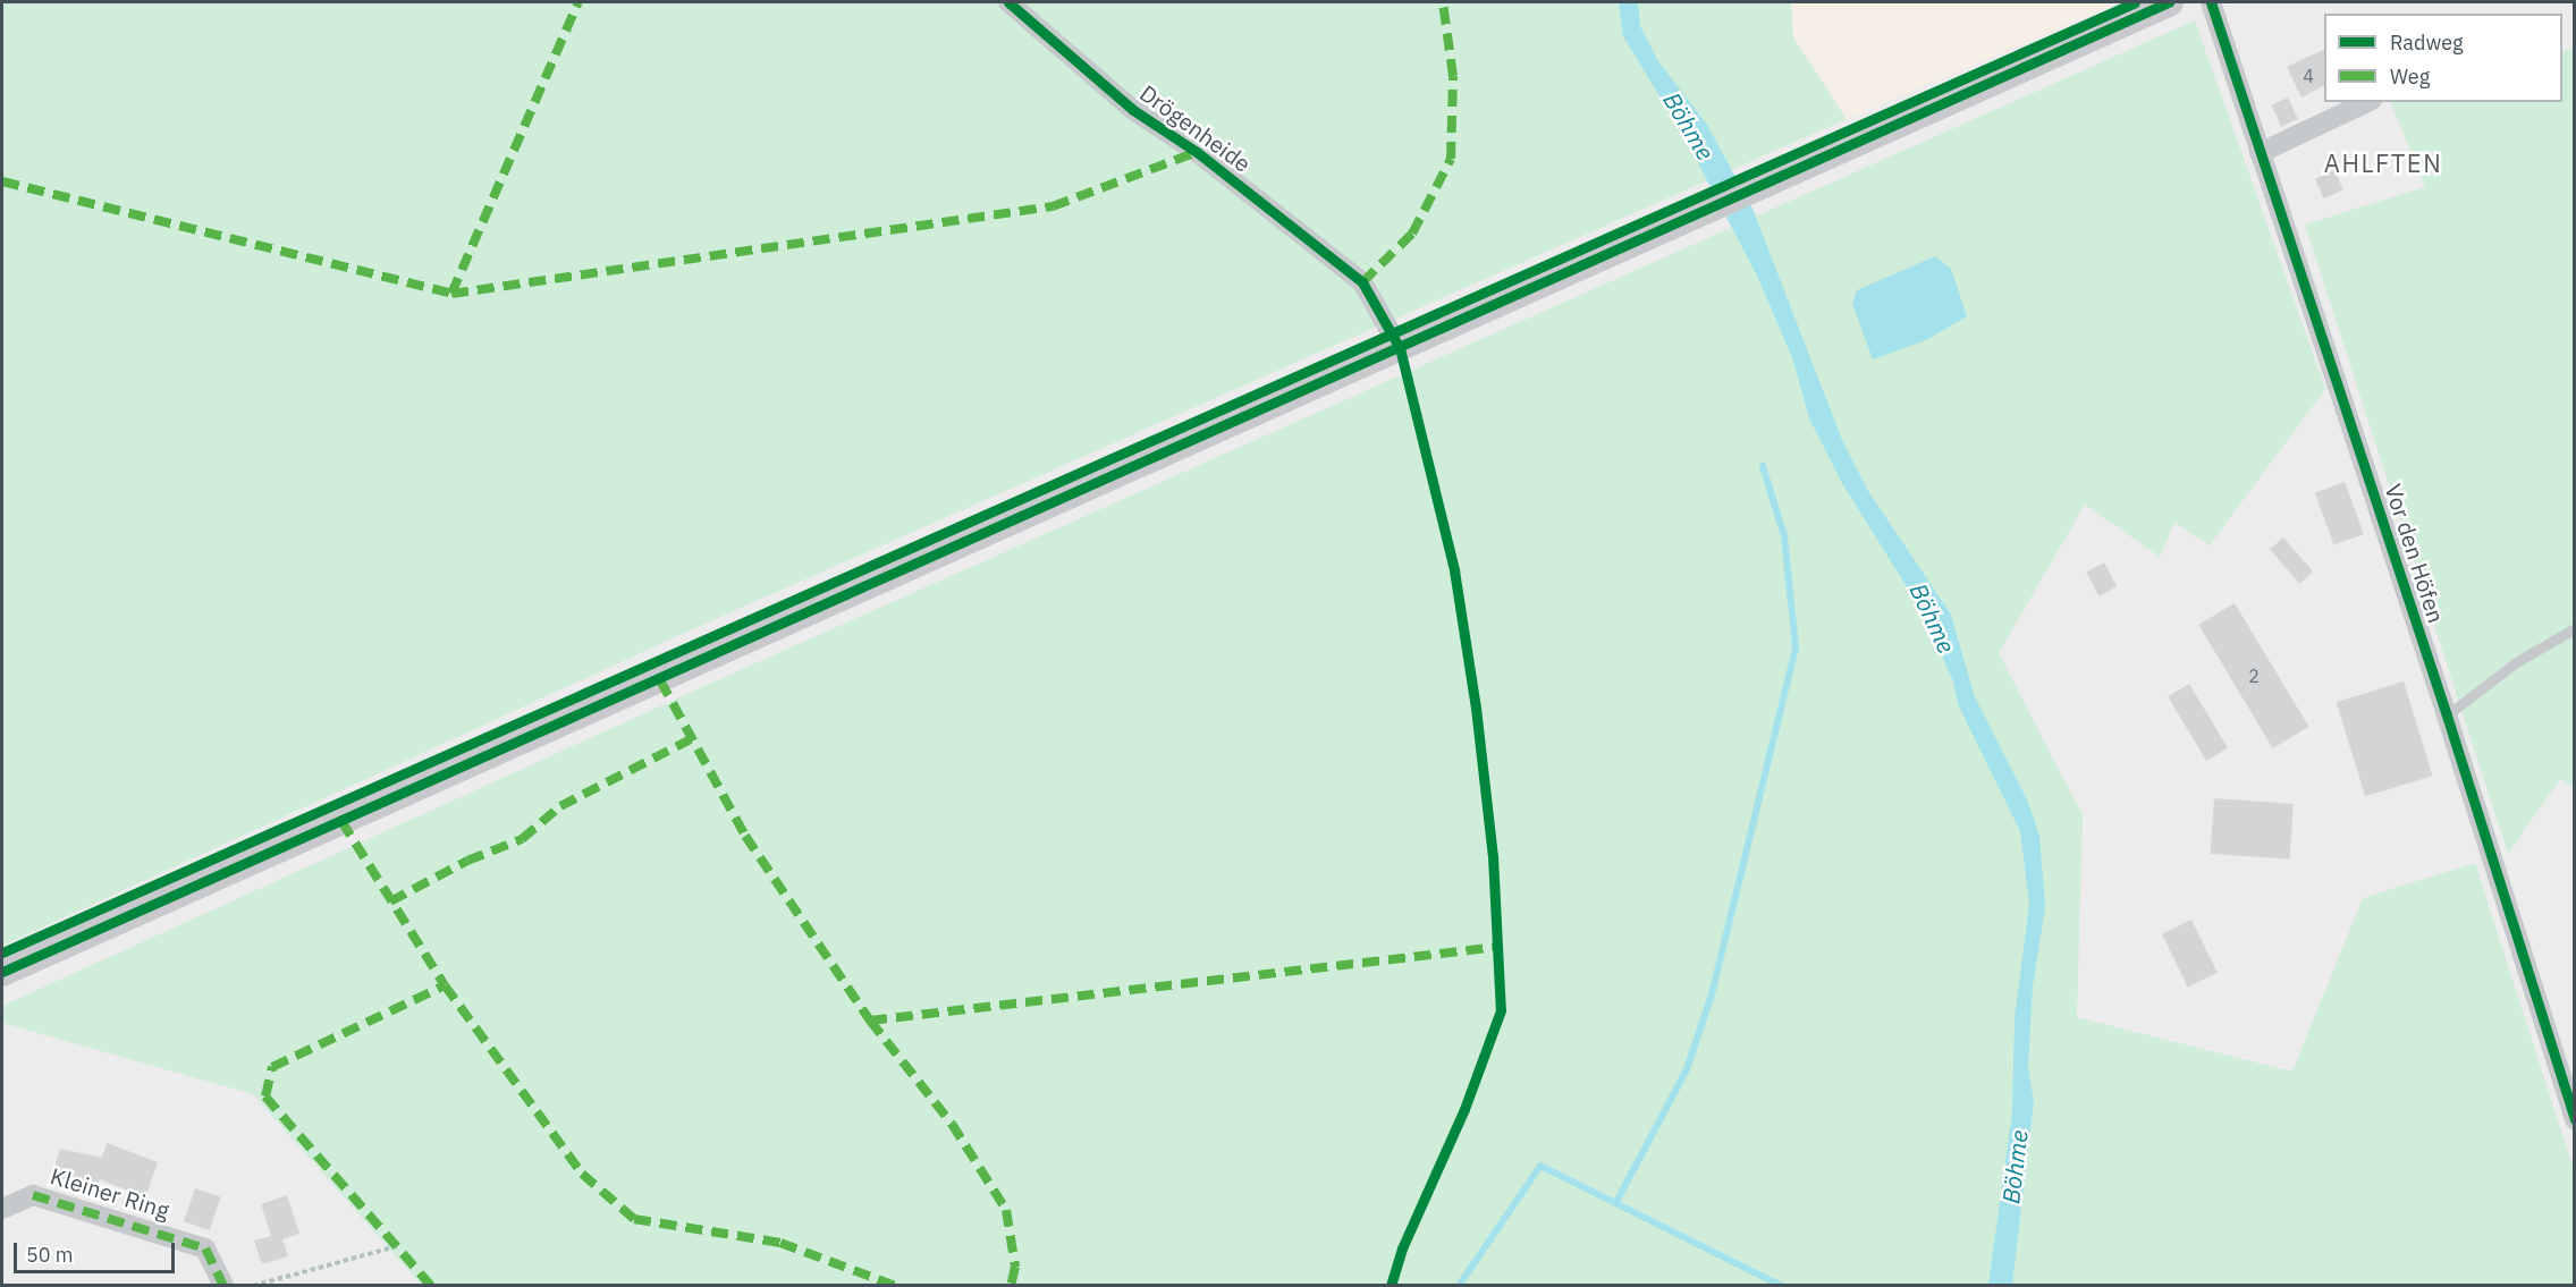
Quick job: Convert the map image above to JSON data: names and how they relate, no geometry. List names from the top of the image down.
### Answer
{
  "streets": {
    "street": ["Drögenheide", "Vor den Höfen", "Kleiner Ring"]
  },
  "districts": ["AHLFTEN"],
  "water": ["Böhme"],
  "house_numbers": ["4", "2"],
  "legend": ["Radweg", "Weg"],
  "scale_bar": "50 m"
}
